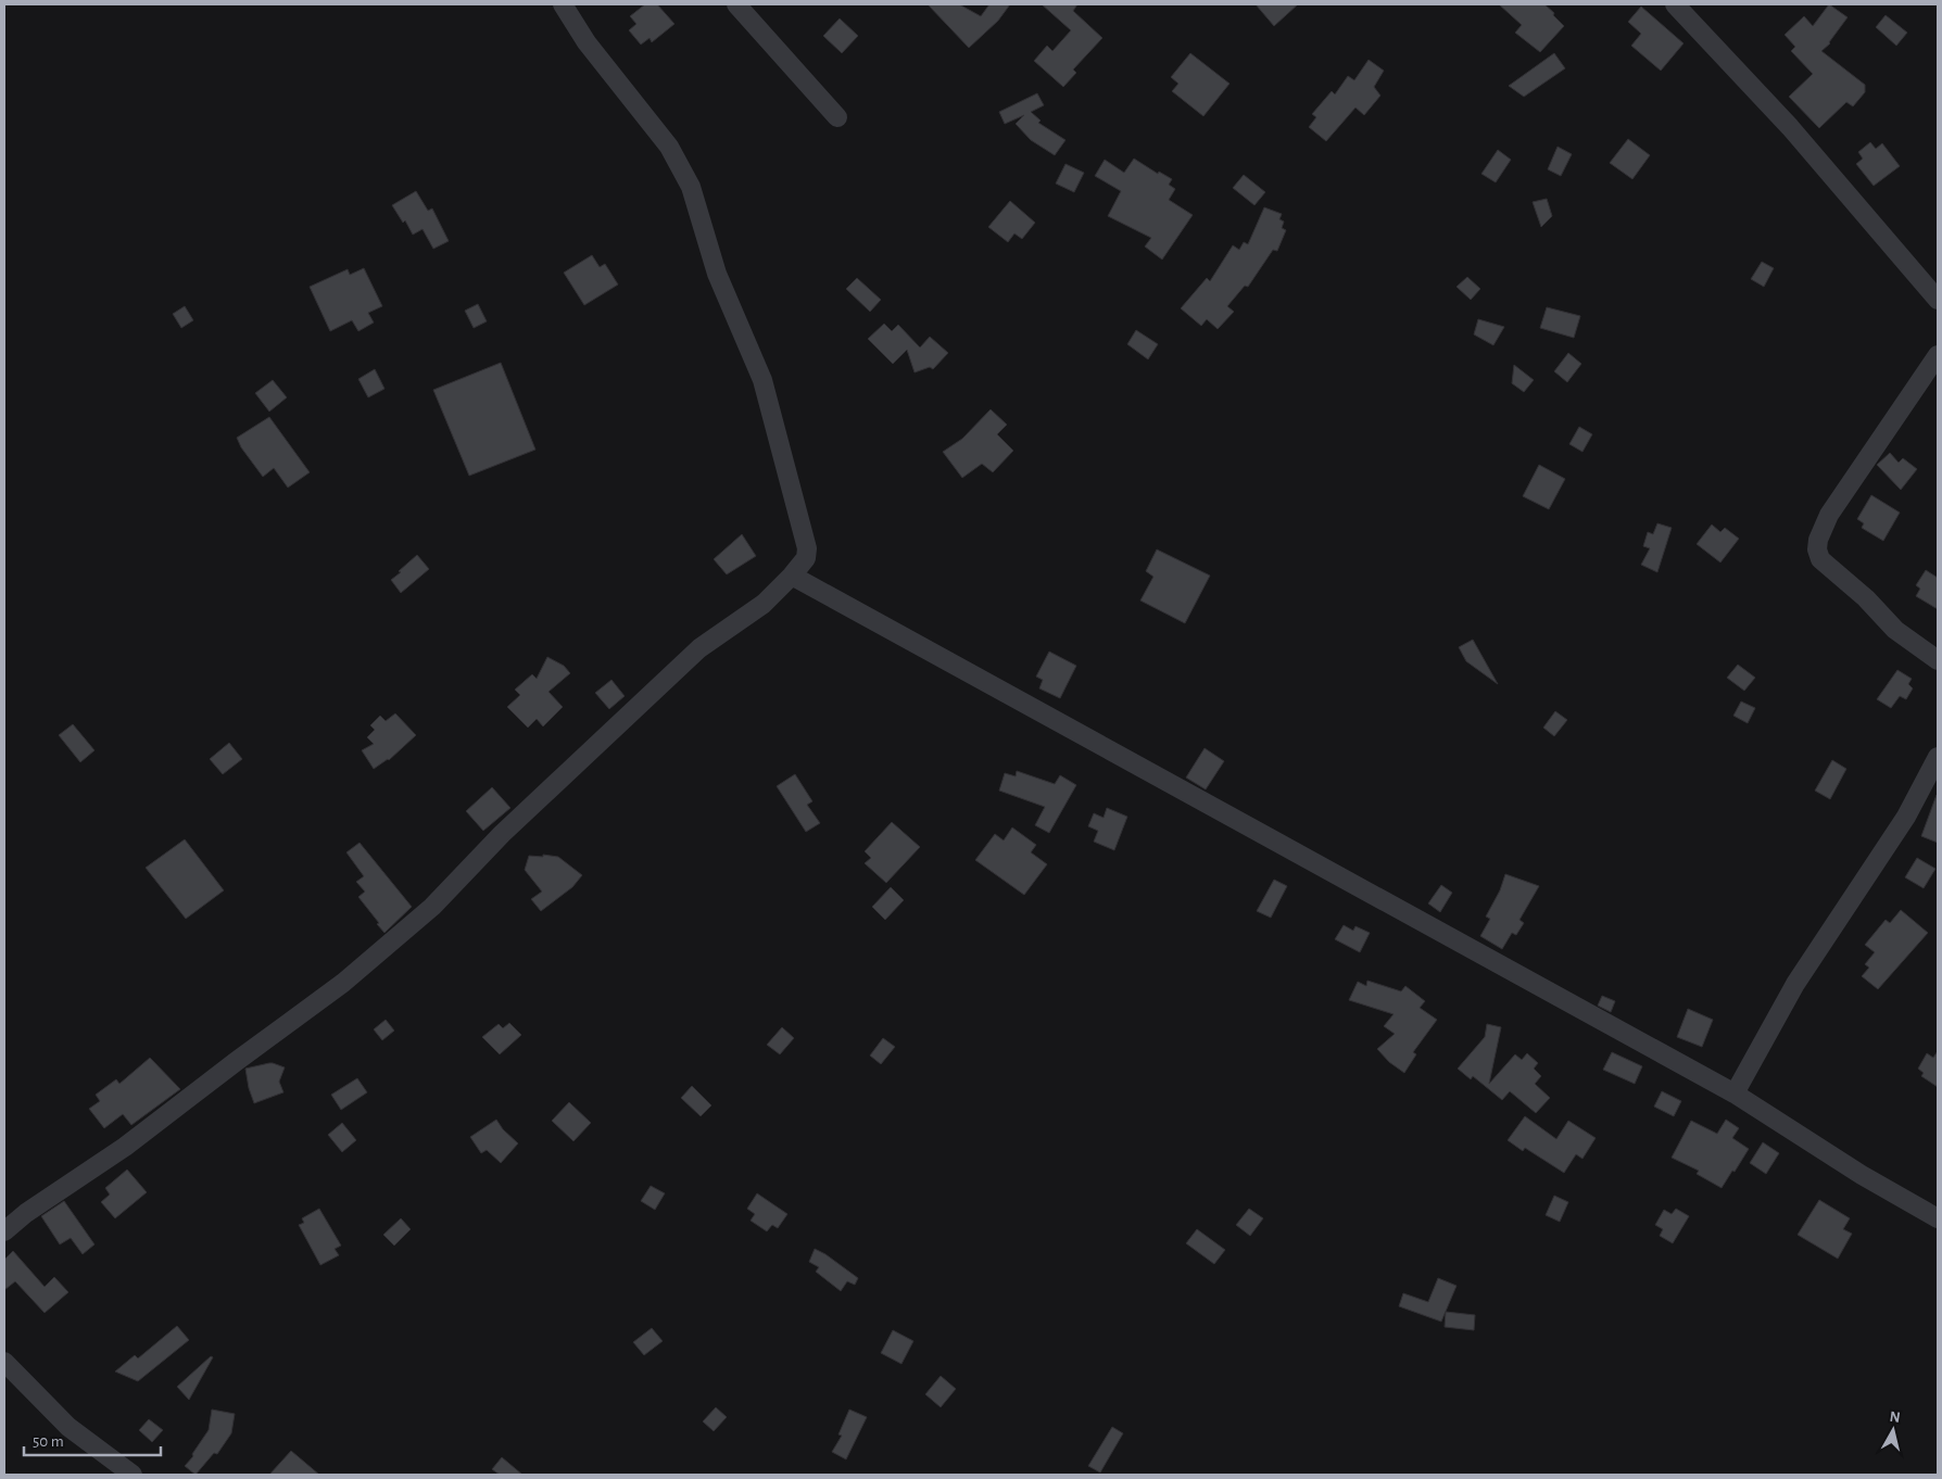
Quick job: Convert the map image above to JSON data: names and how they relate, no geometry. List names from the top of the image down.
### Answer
{
  "scale_bar": "50 m",
  "north": "top"
}
